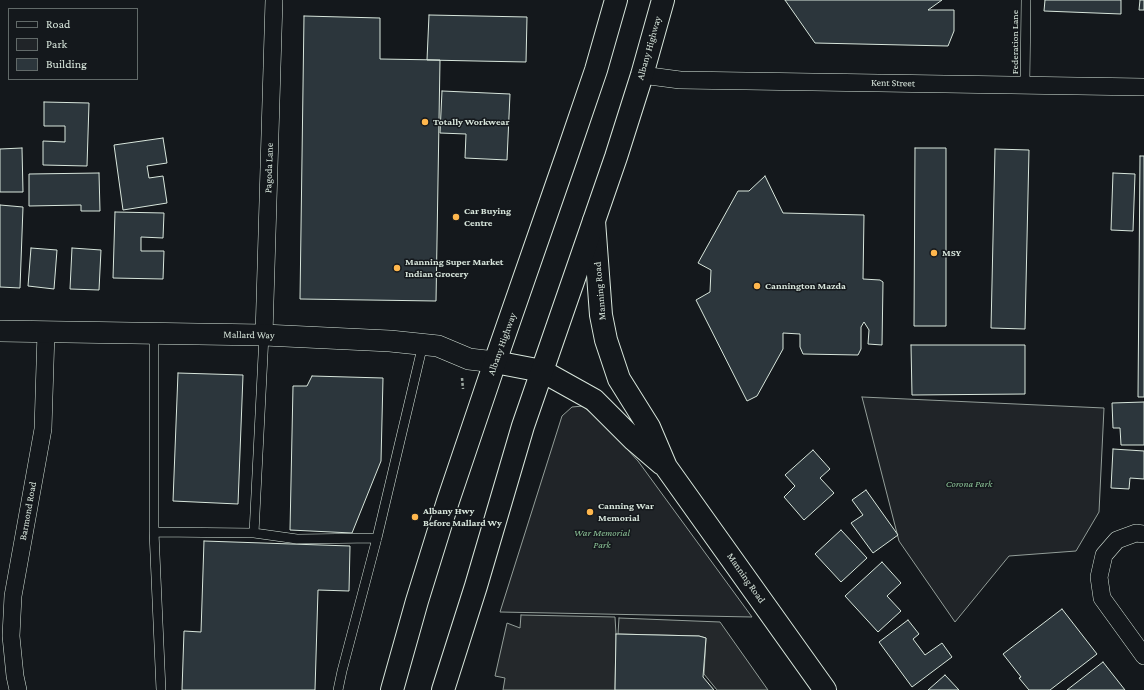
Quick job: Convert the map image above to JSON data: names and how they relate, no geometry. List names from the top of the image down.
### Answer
{
  "streets": {
    "main road": ["Albany Highway", "Manning Road"],
    "street": [
      "Kent Street",
      "Pagoda Lane",
      "Mallard Way",
      "Barmond Road"
    ],
    "lane": ["Federation Lane"]
  },
  "crossings": [
    ["Federation Lane", "Kent Street"],
    ["Albany Highway", "Kent Street"],
    ["Albany Highway", "Manning Road"],
    ["Albany Highway", "Mallard Way"],
    ["Pagoda Lane", "Mallard Way"],
    ["Manning Road", "Mallard Way"],
    ["Mallard Way", "Barmond Road"]
  ],
  "parks": ["Corona Park", "War Memorial Park"],
  "places": [
    "Totally Workwear",
    "Car Buying Centre",
    "MSY",
    "Manning Super Market Indian Grocery",
    "Cannington Mazda",
    "Canning War Memorial",
    "Albany Hwy Before Mallard Wy"
  ],
  "legend": ["Road", "Park", "Building"]
}
